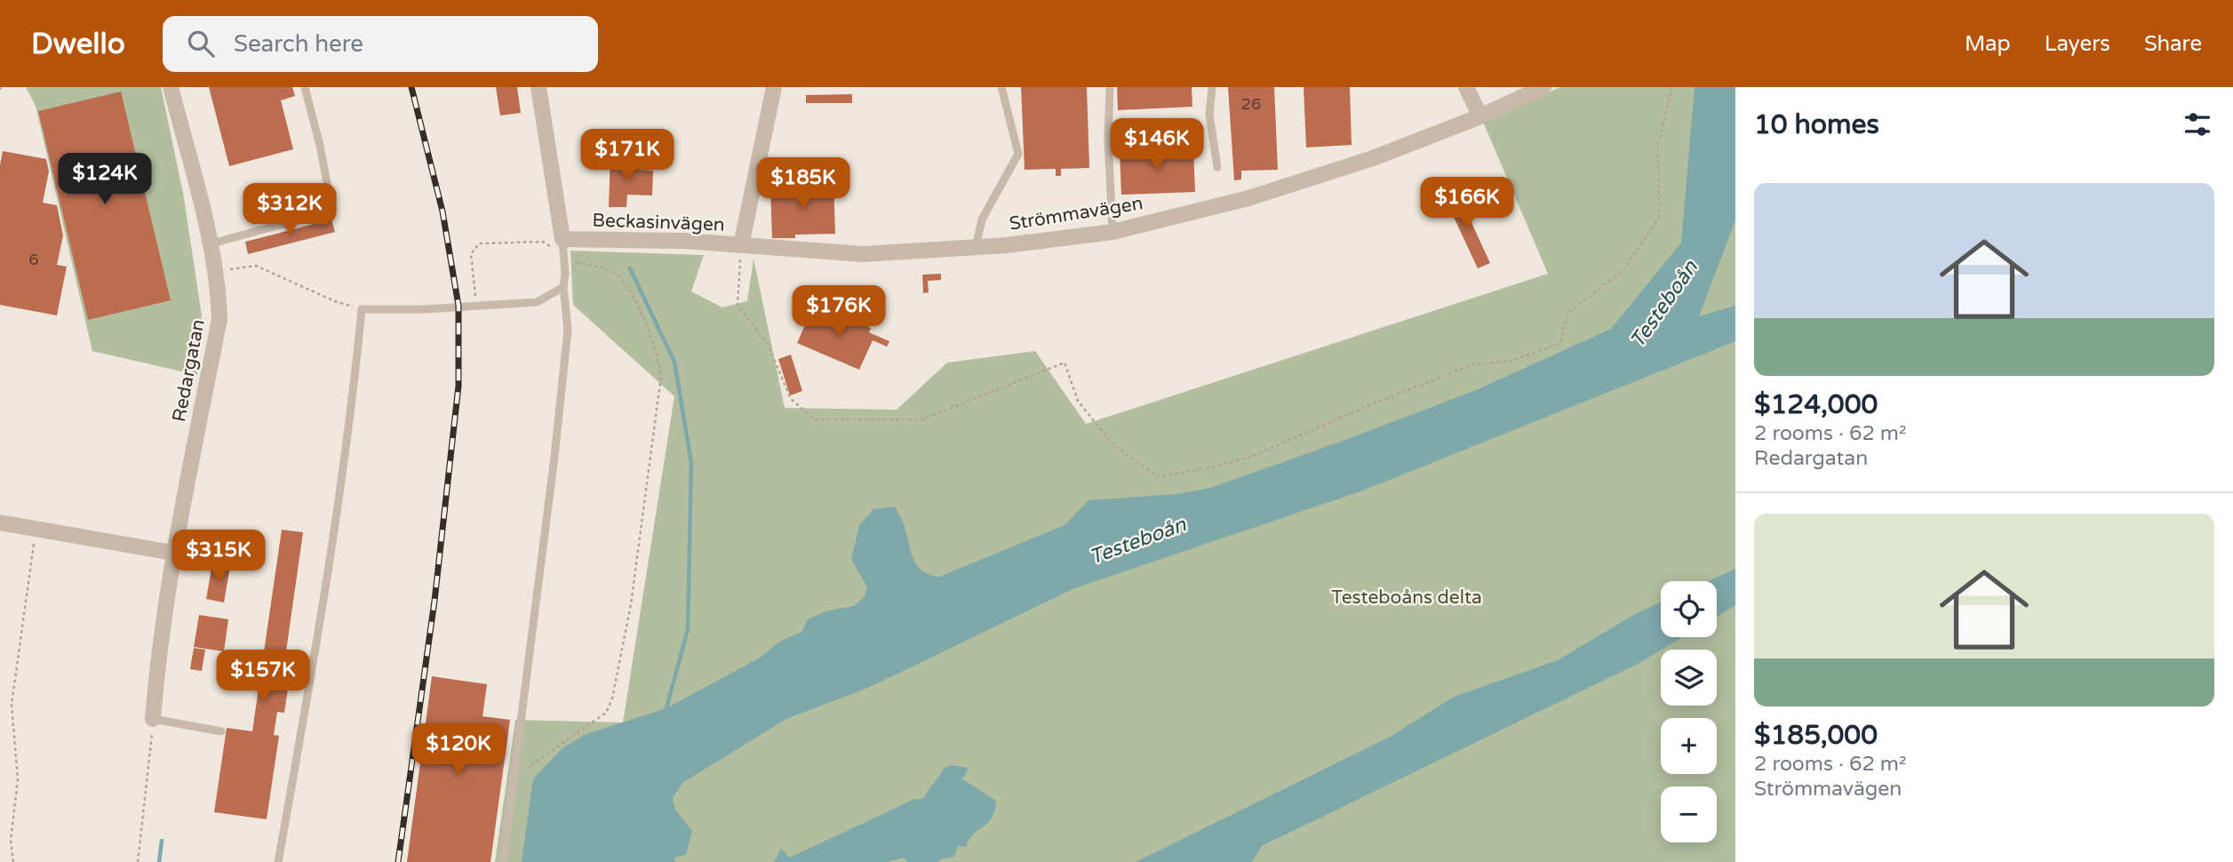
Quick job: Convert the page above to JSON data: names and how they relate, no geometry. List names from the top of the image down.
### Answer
{
  "streets": {
    "street": ["Strömmavägen", "Beckasinvägen", "Redargatan"]
  },
  "crossings": [
    ["Strömmavägen", "Beckasinvägen"]
  ],
  "water": ["Testeboån"],
  "parks": ["Testeboåns delta"],
  "house_numbers": ["26", "6"],
  "page": {
    "header": "Dwello",
    "search": "Search here",
    "nav": ["Map", "Layers", "Share"],
    "heading": "10 homes",
    "price": [
      "$146K",
      "$171K",
      "$124K",
      "$185K",
      "$166K",
      "$312K",
      "$176K",
      "$315K",
      "$157K",
      "$120K"
    ],
    "list": [
      {
        "name": "$124,000",
        "note": "2 rooms · 62 m² · Redargatan"
      },
      {
        "name": "$185,000",
        "note": "2 rooms · 62 m² · Strömmavägen"
      }
    ],
    "map_buttons": ["+", "−"]
  }
}
